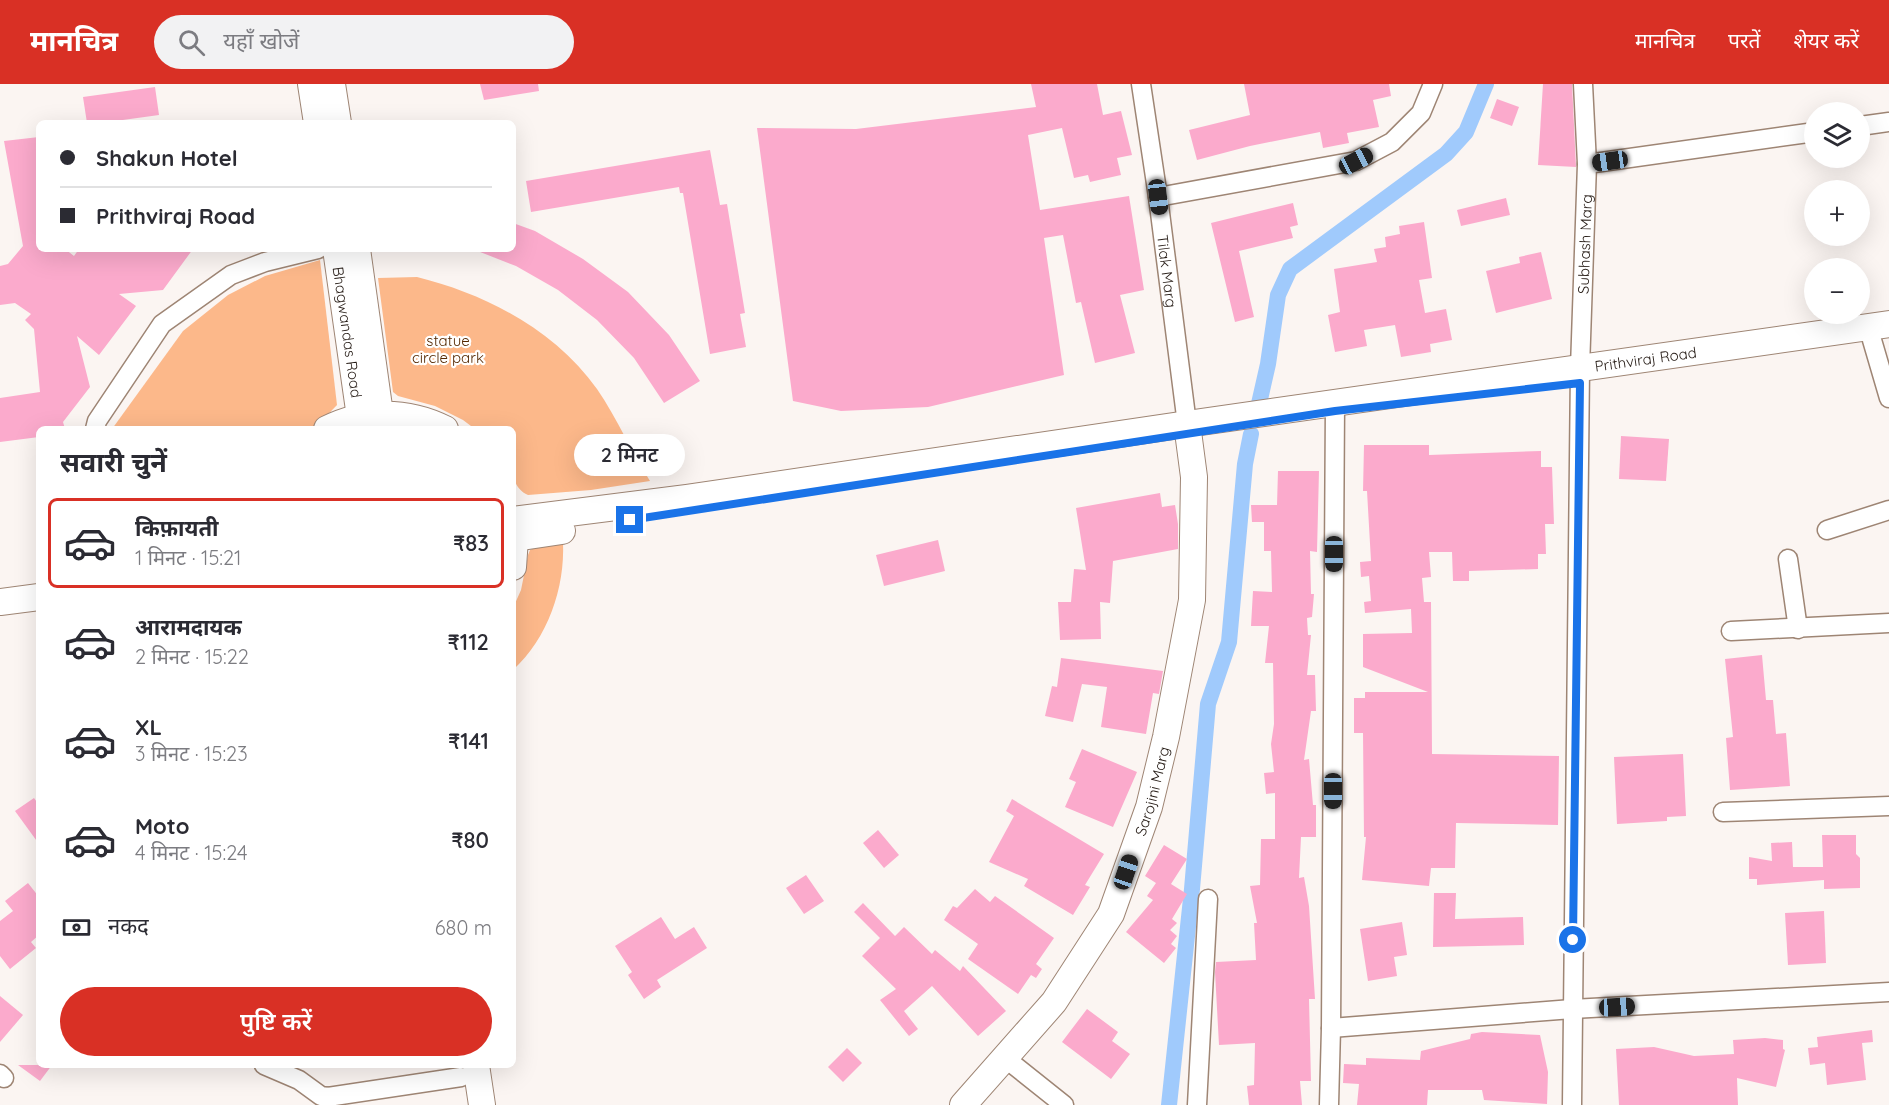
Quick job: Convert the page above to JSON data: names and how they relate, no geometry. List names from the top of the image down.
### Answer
{
  "streets": {
    "street": [
      "Subhash Marg",
      "Tilak Marg",
      "Bhagwandas Road",
      "Prithviraj Road",
      "Sarojini Marg"
    ]
  },
  "crossings": [
    ["Subhash Marg", "Prithviraj Road"],
    ["Tilak Marg", "Prithviraj Road"],
    ["Tilak Marg", "Sarojini Marg"],
    ["Prithviraj Road", "Sarojini Marg"]
  ],
  "parks": ["statue circle park"],
  "page": {
    "header": "मानचित्र",
    "search": "यहाँ खोजें",
    "nav": ["मानचित्र", "परतें", "शेयर करें"],
    "map_buttons": ["+", "−"],
    "banner": ["Shakun Hotel", "Prithviraj Road"],
    "heading": "सवारी चुनें",
    "bubble": "2 मिनट",
    "list": [
      {
        "name": "किफ़ायती",
        "note": "1 मिनट · 15:21",
        "value": "₹83"
      },
      {
        "name": "आरामदायक",
        "note": "2 मिनट · 15:22",
        "value": "₹112"
      },
      {
        "name": "XL",
        "note": "3 मिनट · 15:23",
        "value": "₹141"
      },
      {
        "name": "Moto",
        "note": "4 मिनट · 15:24",
        "value": "₹80"
      }
    ],
    "pay": ["नकद", "680 m"],
    "buttons": "पुष्टि करें"
  }
}
